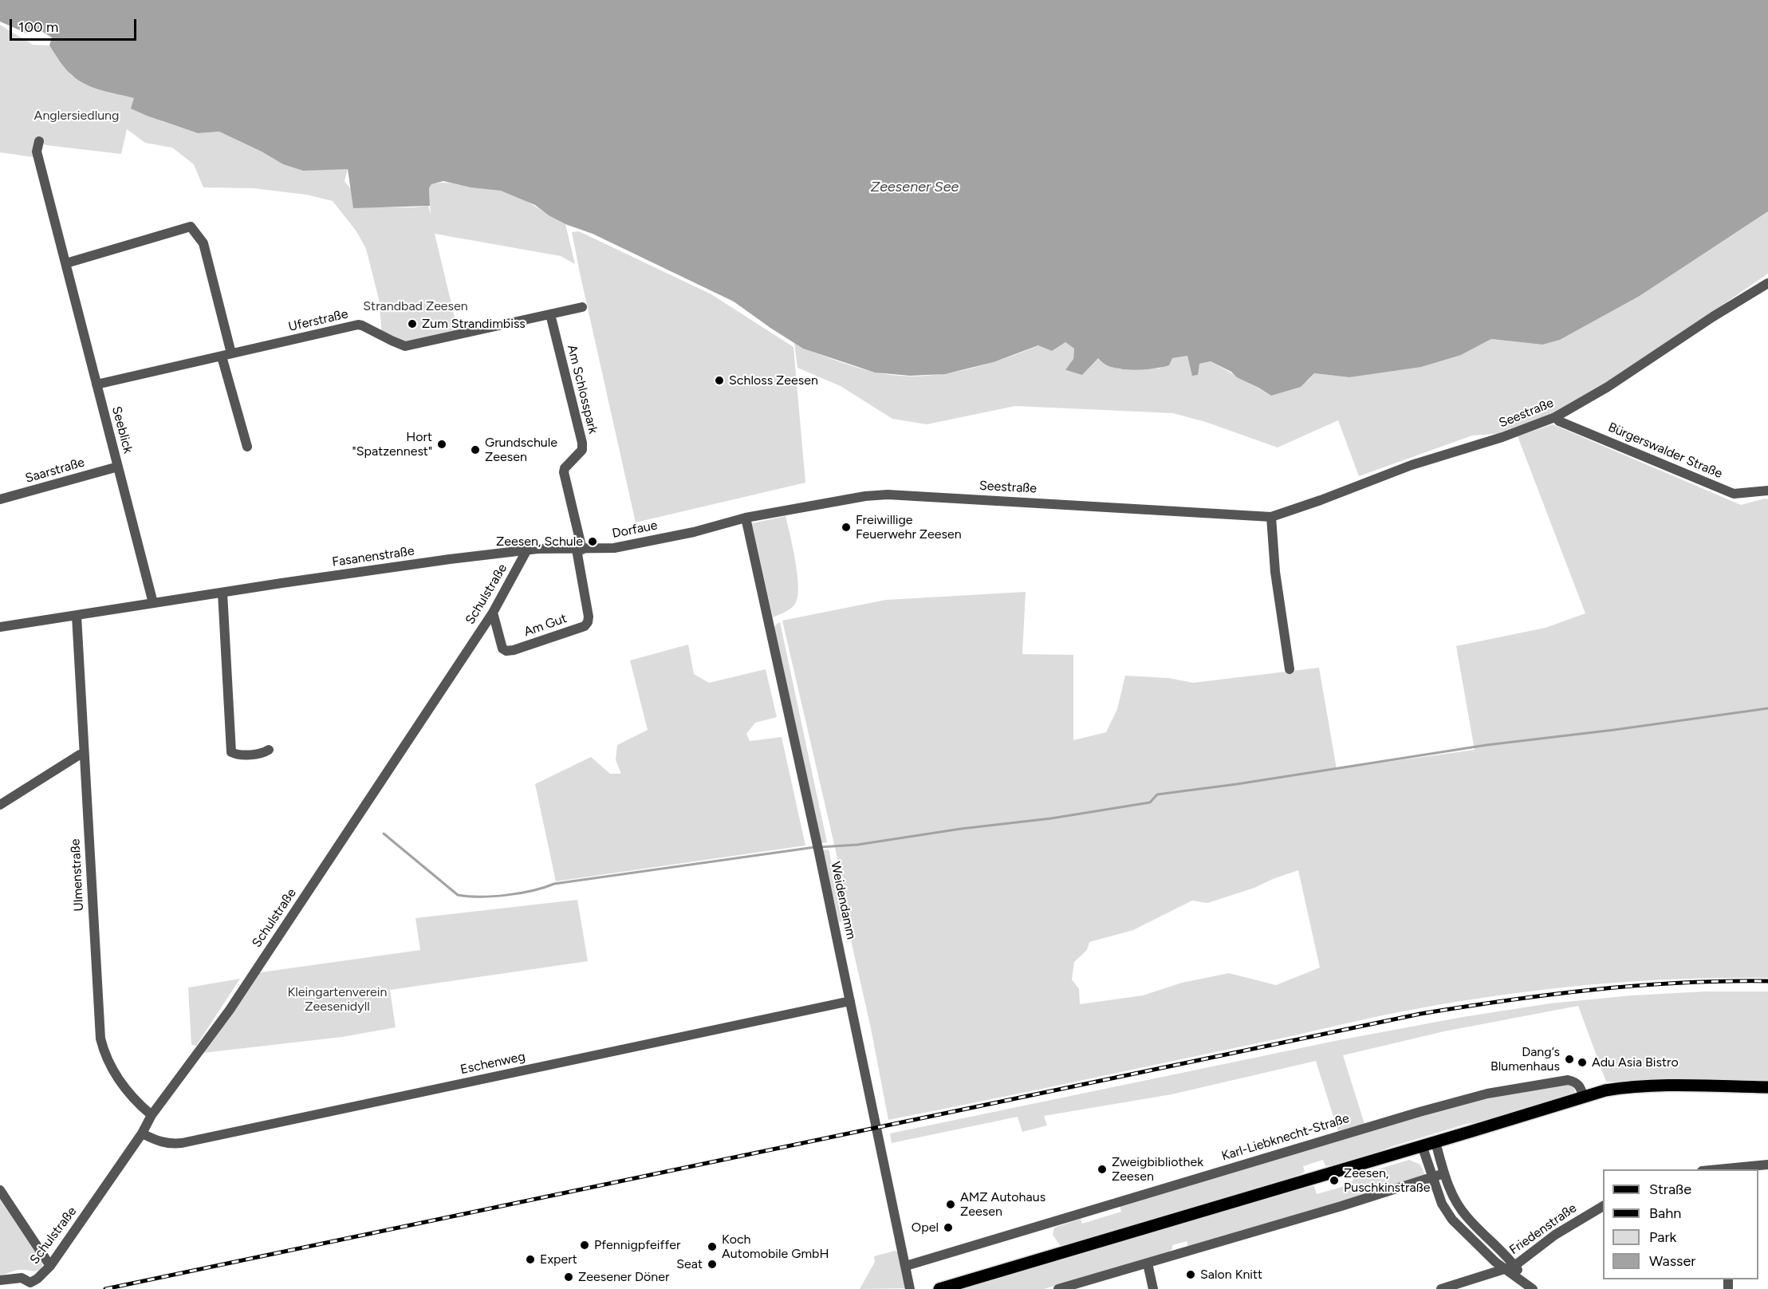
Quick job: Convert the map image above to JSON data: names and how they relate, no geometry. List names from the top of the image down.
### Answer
{
  "streets": {
    "street": [
      "Uferstraße",
      "Am Schlosspark",
      "Seestraße",
      "Seeblick",
      "Bürgerswalder Straße",
      "Saarstraße",
      "Dorfaue",
      "Fasanenstraße",
      "Schulstraße",
      "Am Gut",
      "Ulmenstraße",
      "Weidendamm",
      "Eschenweg",
      "Karl-Liebknecht-Straße",
      "Friedenstraße"
    ]
  },
  "crossings": [
    ["Uferstraße", "Am Schlosspark"],
    ["Uferstraße", "Seeblick"],
    ["Am Schlosspark", "Dorfaue"],
    ["Am Schlosspark", "Am Gut"],
    ["Seestraße", "Bürgerswalder Straße"],
    ["Seestraße", "Dorfaue"],
    ["Seestraße", "Weidendamm"],
    ["Seeblick", "Saarstraße"],
    ["Seeblick", "Fasanenstraße"],
    ["Dorfaue", "Fasanenstraße"],
    ["Dorfaue", "Schulstraße"],
    ["Dorfaue", "Am Gut"],
    ["Dorfaue", "Weidendamm"],
    ["Fasanenstraße", "Schulstraße"],
    ["Fasanenstraße", "Ulmenstraße"],
    ["Schulstraße", "Am Gut"],
    ["Schulstraße", "Ulmenstraße"],
    ["Schulstraße", "Eschenweg"],
    ["Weidendamm", "Eschenweg"],
    ["Weidendamm", "Karl-Liebknecht-Straße"]
  ],
  "water": ["Zeesener See"],
  "parks": ["Anglersiedlung", "Strandbad Zeesen", "Kleingartenverein Zeesenidyll"],
  "places": [
    "Zum Strandimbiss",
    "Schloss Zeesen",
    "Hort \"Spatzennest\"",
    "Grundschule Zeesen",
    "Freiwillige Feuerwehr Zeesen",
    "Zeesen, Schule",
    "Dang‘s Blumenhaus",
    "Adu Asia Bistro",
    "Zweigbibliothek Zeesen",
    "Zeesen, Puschkinstraße",
    "AMZ Autohaus Zeesen",
    "Opel",
    "Pfennigpfeiffer",
    "Koch Automobile GmbH",
    "Expert",
    "Seat",
    "Salon Knitt",
    "Zeesener Döner"
  ],
  "legend": [
    "Straße",
    "Bahn",
    "Park",
    "Wasser"
  ],
  "scale_bar": "100 m"
}
